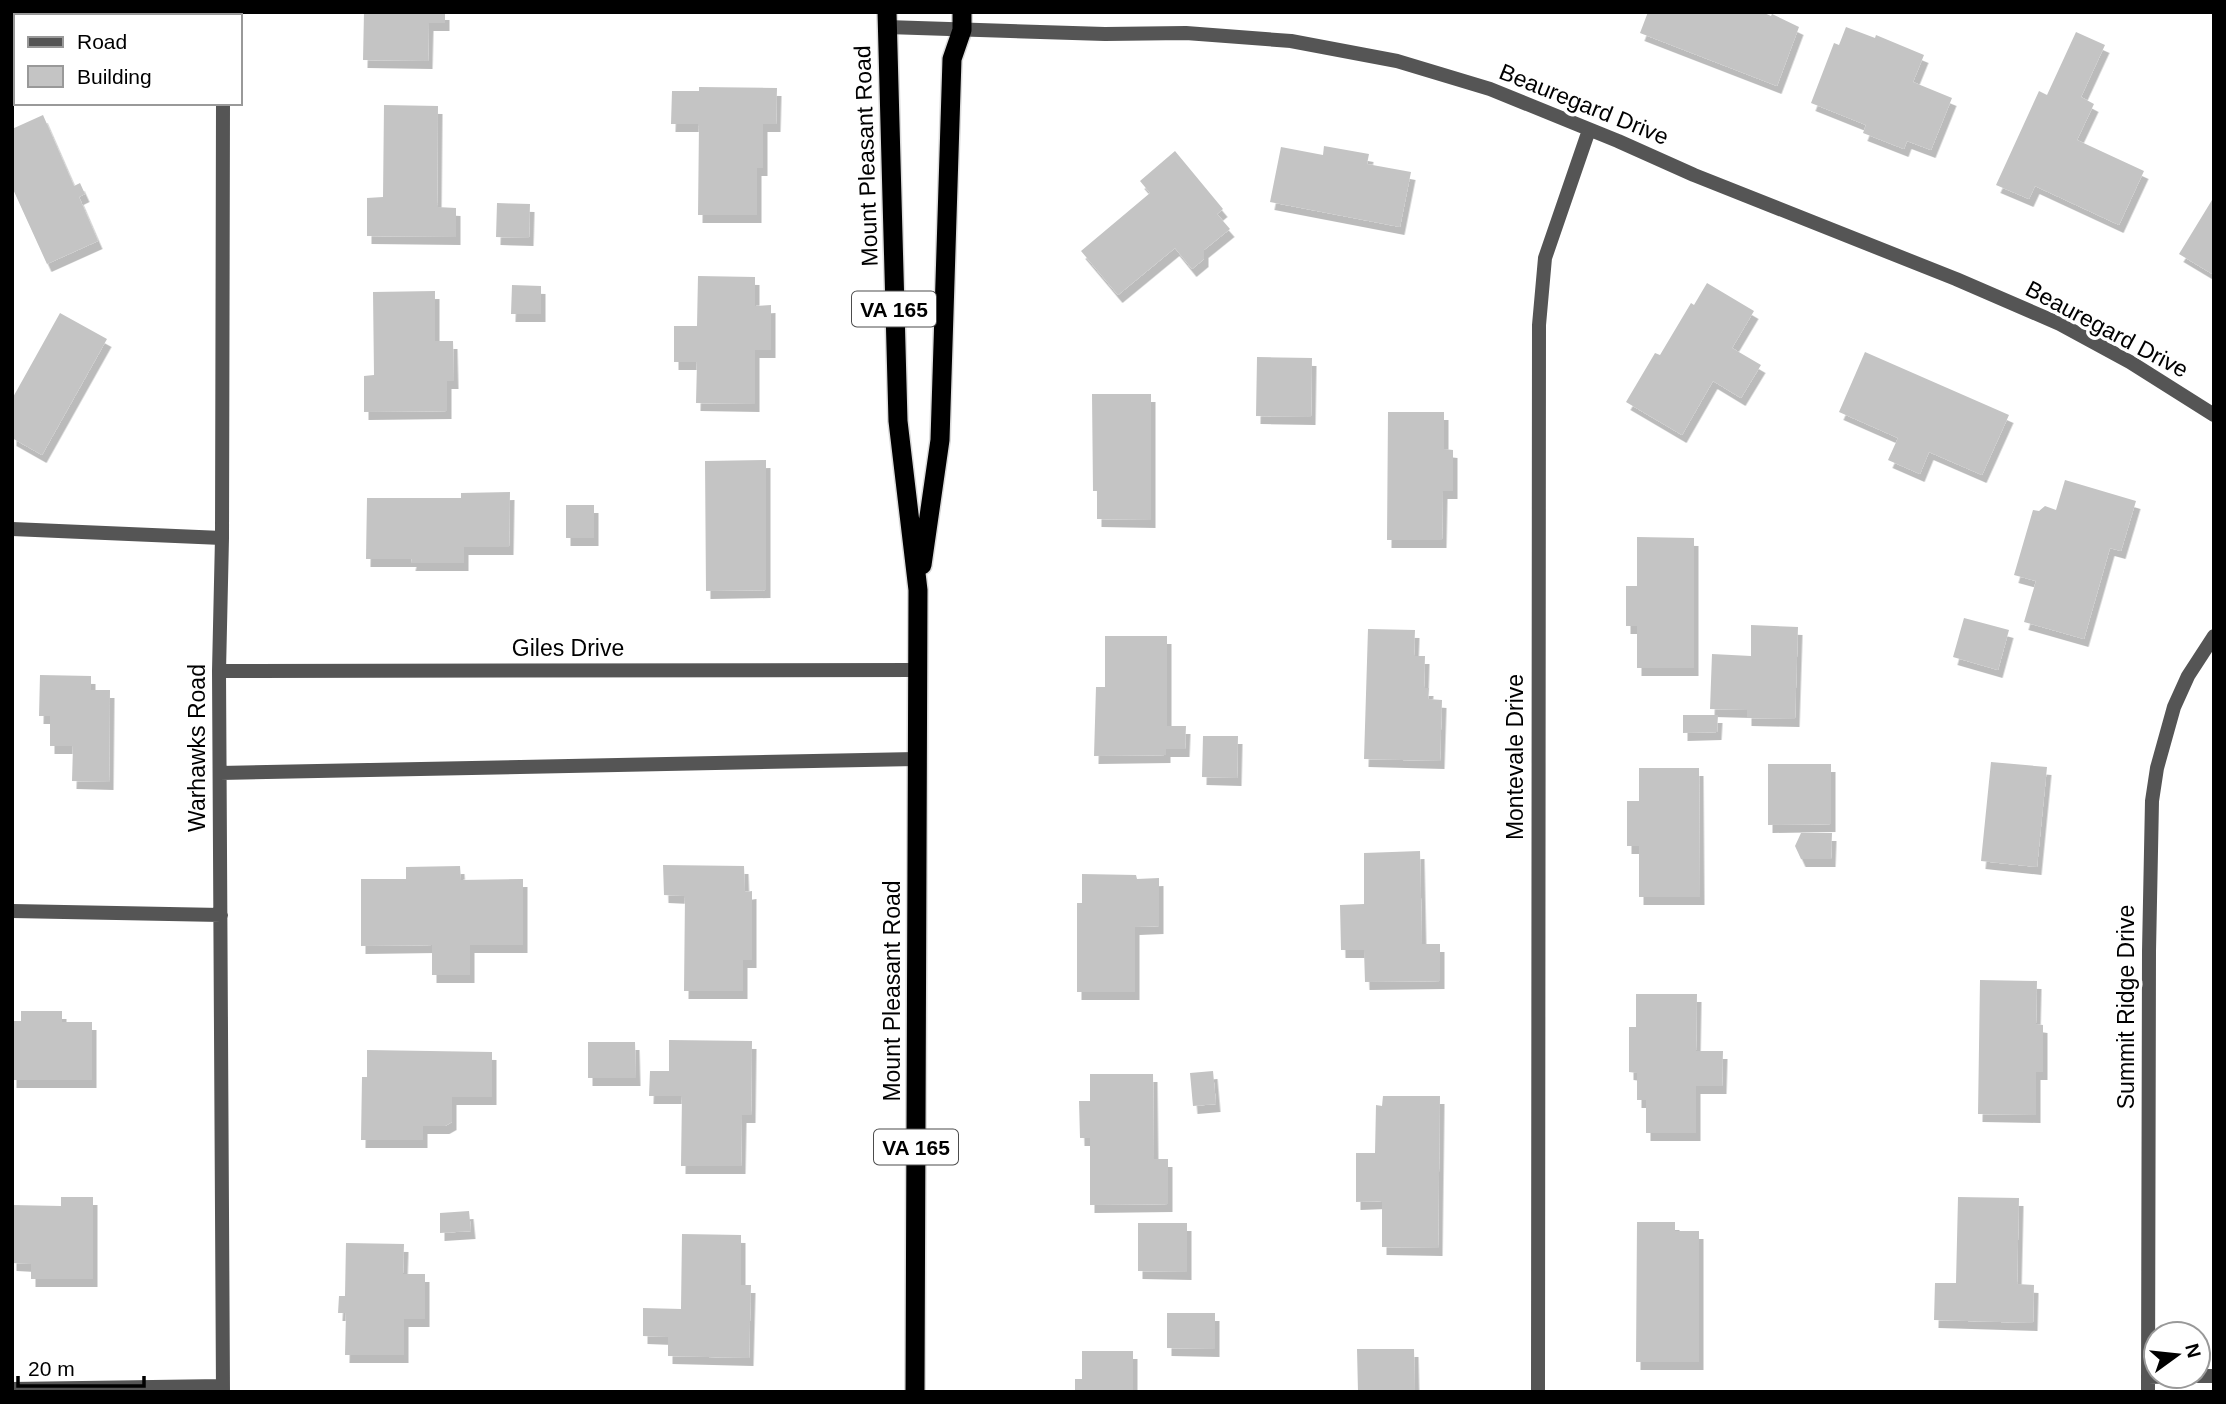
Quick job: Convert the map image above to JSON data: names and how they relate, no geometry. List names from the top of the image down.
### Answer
{
  "streets": {
    "highway": ["Mount Pleasant Road", "VA 165"],
    "street": [
      "Beauregard Drive",
      "Giles Drive",
      "Warhawks Road",
      "Montevale Drive",
      "Summit Ridge Drive"
    ]
  },
  "crossings": [
    ["Beauregard Drive", "Mount Pleasant Road"],
    ["Beauregard Drive", "Montevale Drive"],
    ["Mount Pleasant Road", "Giles Drive"],
    ["Giles Drive", "Warhawks Road"]
  ],
  "legend": ["Road", "Building"],
  "scale_bar": "20 m",
  "north": "right"
}
